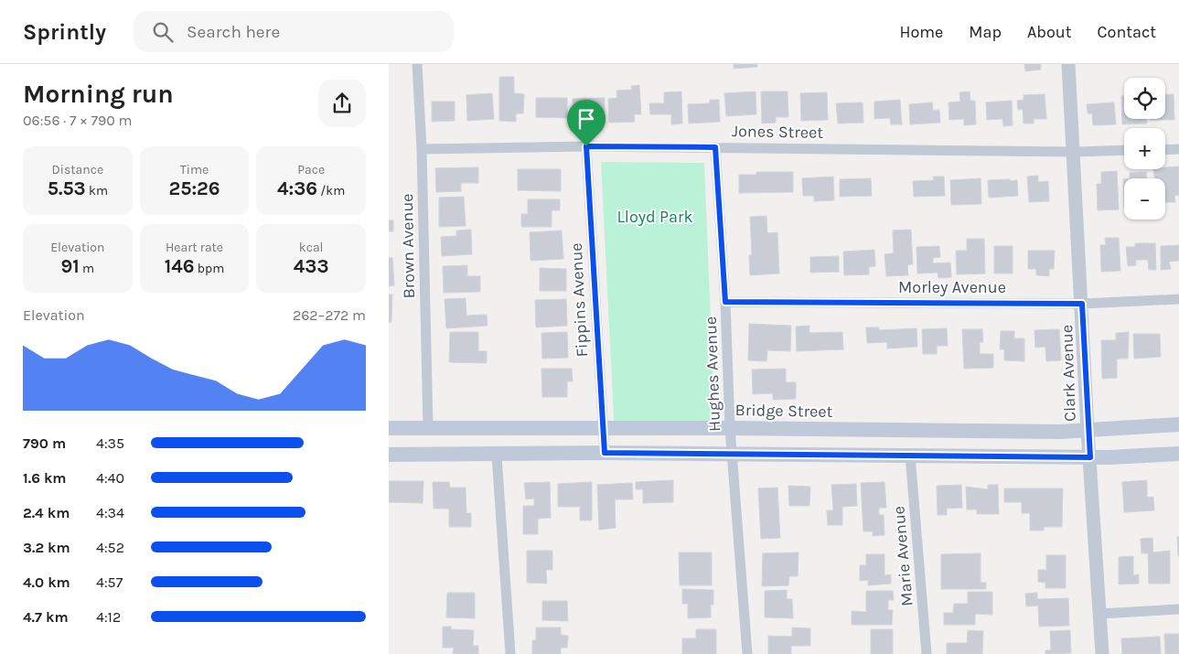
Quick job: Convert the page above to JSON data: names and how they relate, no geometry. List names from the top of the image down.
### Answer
{
  "streets": {
    "main road": ["Bridge Street"],
    "street": [
      "Jones Street",
      "Brown Avenue",
      "Morley Avenue",
      "Fippins Avenue",
      "Clark Avenue",
      "Hughes Avenue",
      "Marie Avenue"
    ]
  },
  "crossings": [
    ["Jones Street", "Brown Avenue"],
    ["Jones Street", "Fippins Avenue"],
    ["Jones Street", "Clark Avenue"],
    ["Jones Street", "Hughes Avenue"],
    ["Brown Avenue", "Bridge Street"],
    ["Morley Avenue", "Clark Avenue"],
    ["Morley Avenue", "Hughes Avenue"],
    ["Fippins Avenue", "Bridge Street"],
    ["Clark Avenue", "Bridge Street"],
    ["Hughes Avenue", "Bridge Street"]
  ],
  "parks": ["Lloyd Park"],
  "page": {
    "header": "Sprintly",
    "search": "Search here",
    "nav": [
      "Home",
      "Map",
      "About",
      "Contact"
    ],
    "heading": ["Morning run", "06:56 · 7 × 790 m"],
    "map_buttons": ["+", "−"],
    "stats": [
      ["Distance", "5.53 km"],
      ["Time", "25:26"],
      ["Pace", "4:36 /km"],
      ["Elevation", "91 m"],
      ["Heart rate", "146 bpm"],
      ["kcal", "433"]
    ],
    "chart": ["Elevation", "262–272 m"],
    "list": [
      {
        "name": "790 m",
        "note": "4:35"
      },
      {
        "name": "1.6 km",
        "note": "4:40"
      },
      {
        "name": "2.4 km",
        "note": "4:34"
      },
      {
        "name": "3.2 km",
        "note": "4:52"
      },
      {
        "name": "4.0 km",
        "note": "4:57"
      },
      {
        "name": "4.7 km",
        "note": "4:12"
      }
    ]
  }
}
